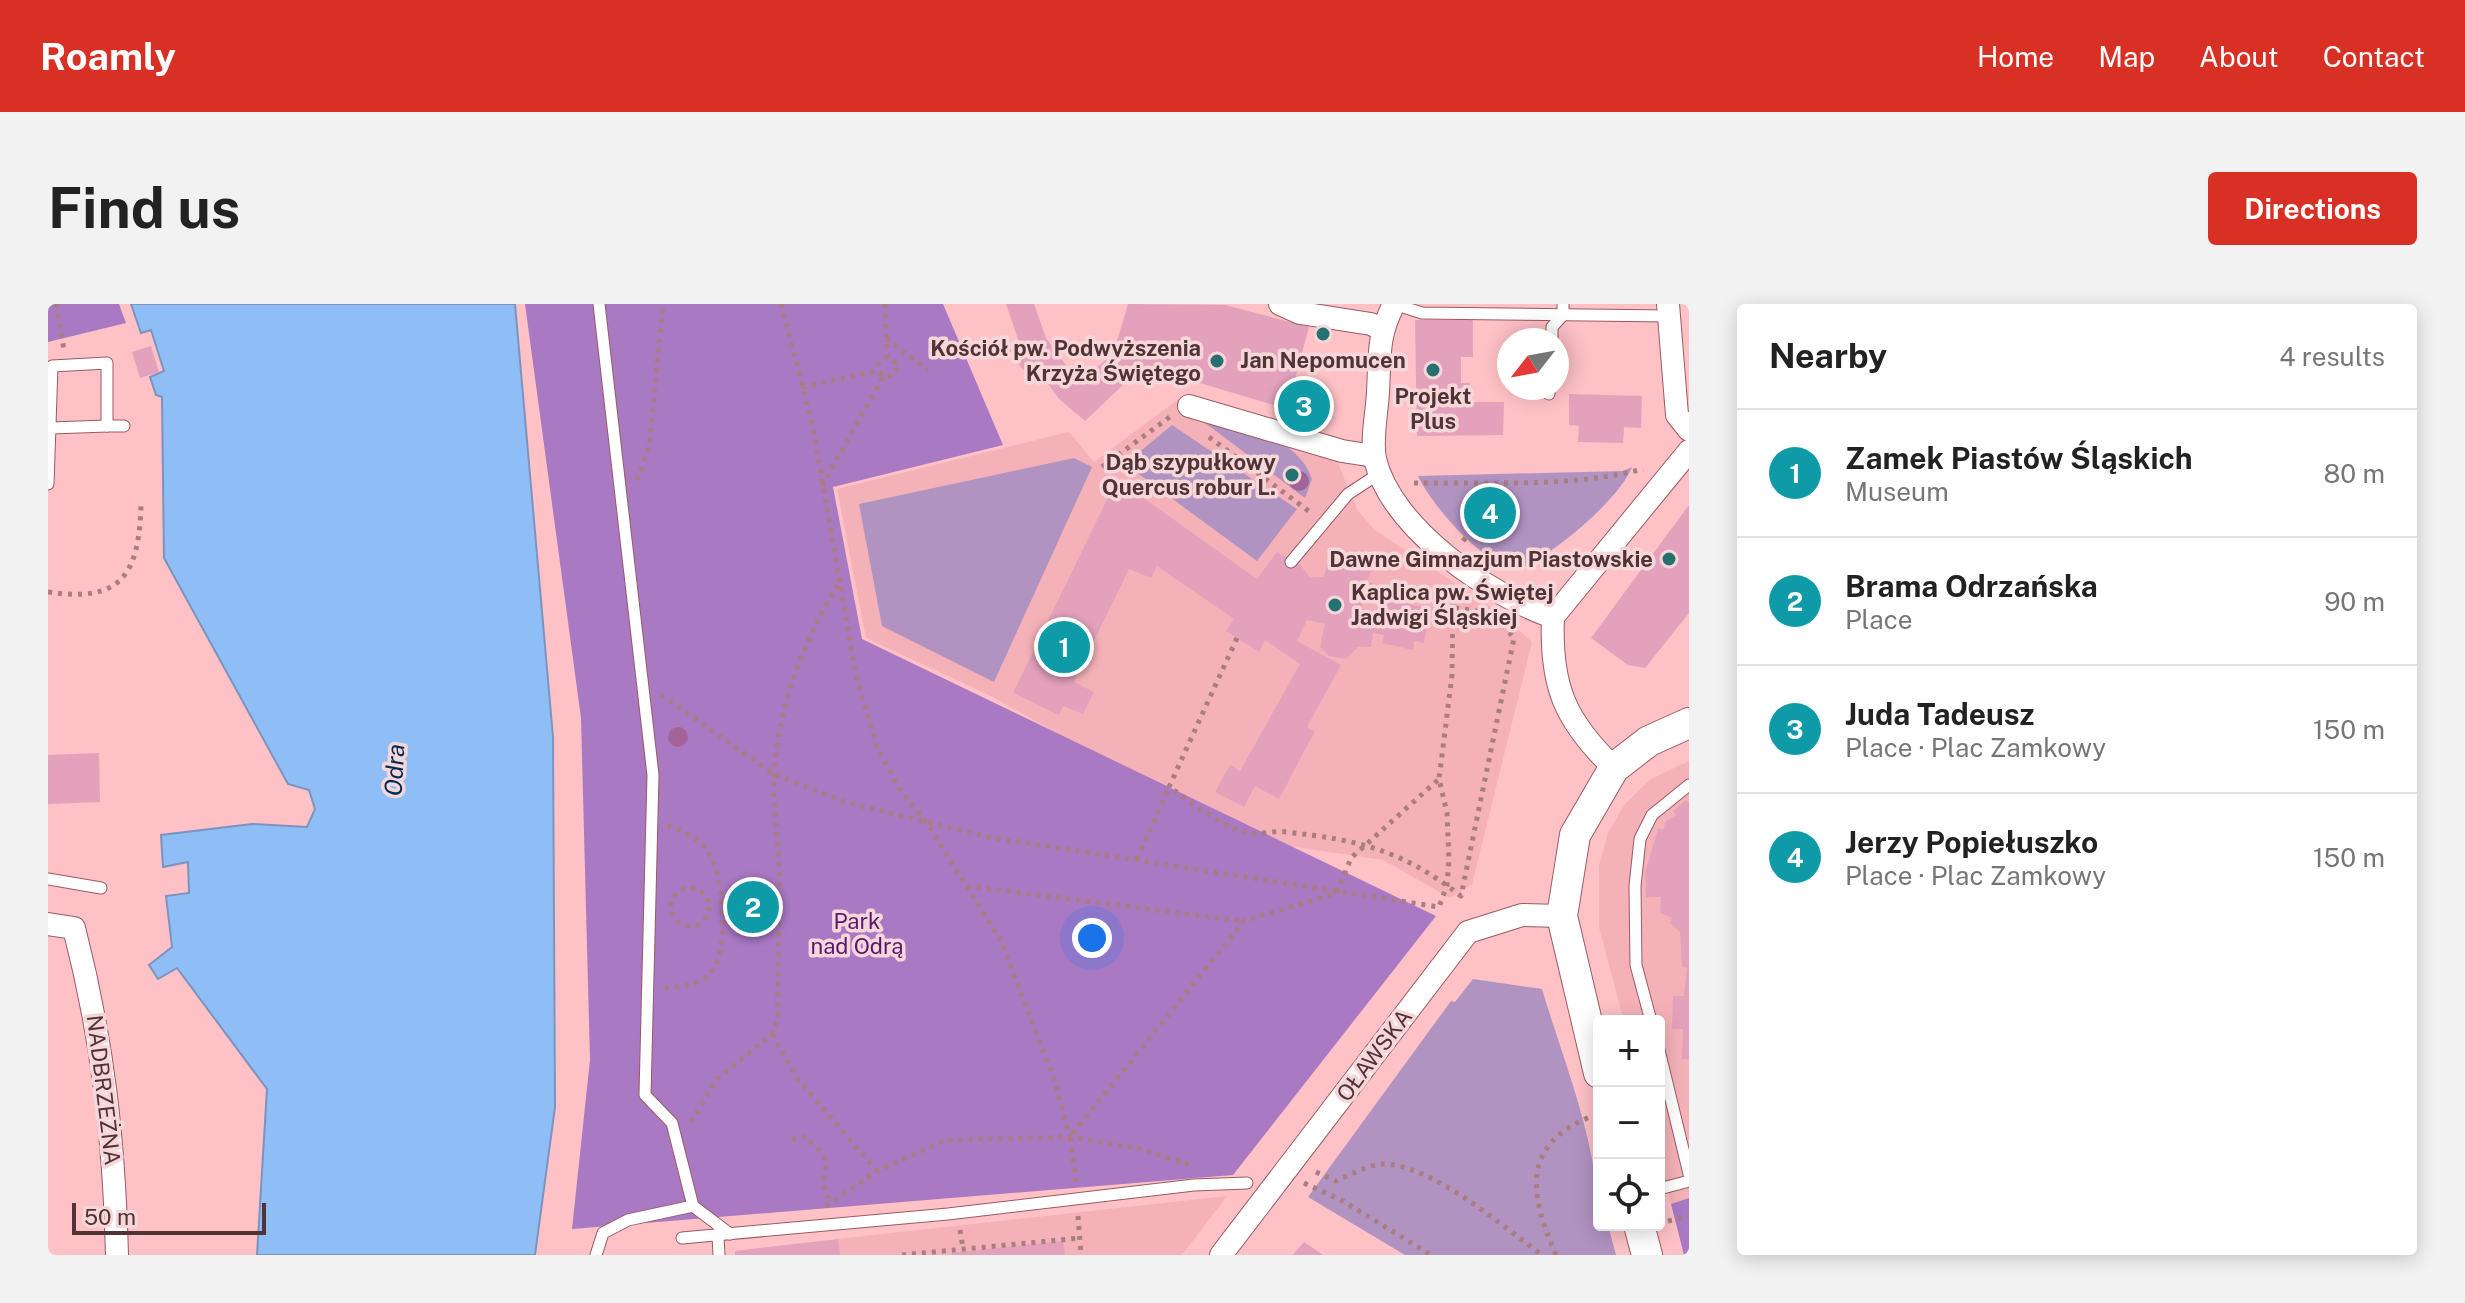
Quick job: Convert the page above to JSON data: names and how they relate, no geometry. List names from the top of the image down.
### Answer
{
  "streets": {
    "street": ["OŁAWSKA", "NADBRZEŻNA"]
  },
  "water": ["Odra"],
  "parks": ["Park nad Odrą"],
  "places": [
    "Jan Nepomucen",
    "Kościół pw. Podwyższenia Krzyża Świętego",
    "Projekt Plus",
    "Dąb szypułkowy Quercus robur L.",
    "Dawne Gimnazjum Piastowskie",
    "Kaplica pw. Świętej Jadwigi Śląskiej"
  ],
  "scale_bar": "50 m",
  "north": "bottom left",
  "page": {
    "header": "Roamly",
    "nav": [
      "Home",
      "Map",
      "About",
      "Contact"
    ],
    "buttons": "Directions",
    "title": "Find us",
    "heading": ["Nearby", "4 results"],
    "pins": [
      "3",
      "4",
      "1",
      "2"
    ],
    "list": [
      {
        "mark": "1",
        "name": "Zamek Piastów Śląskich",
        "note": "Museum",
        "value": "80 m"
      },
      {
        "mark": "2",
        "name": "Brama Odrzańska",
        "note": "Place",
        "value": "90 m"
      },
      {
        "mark": "3",
        "name": "Juda Tadeusz",
        "note": "Place · Plac Zamkowy",
        "value": "150 m"
      },
      {
        "mark": "4",
        "name": "Jerzy Popiełuszko",
        "note": "Place · Plac Zamkowy",
        "value": "150 m"
      }
    ],
    "map_buttons": ["+", "−"],
    "scale": "50 m"
  }
}
